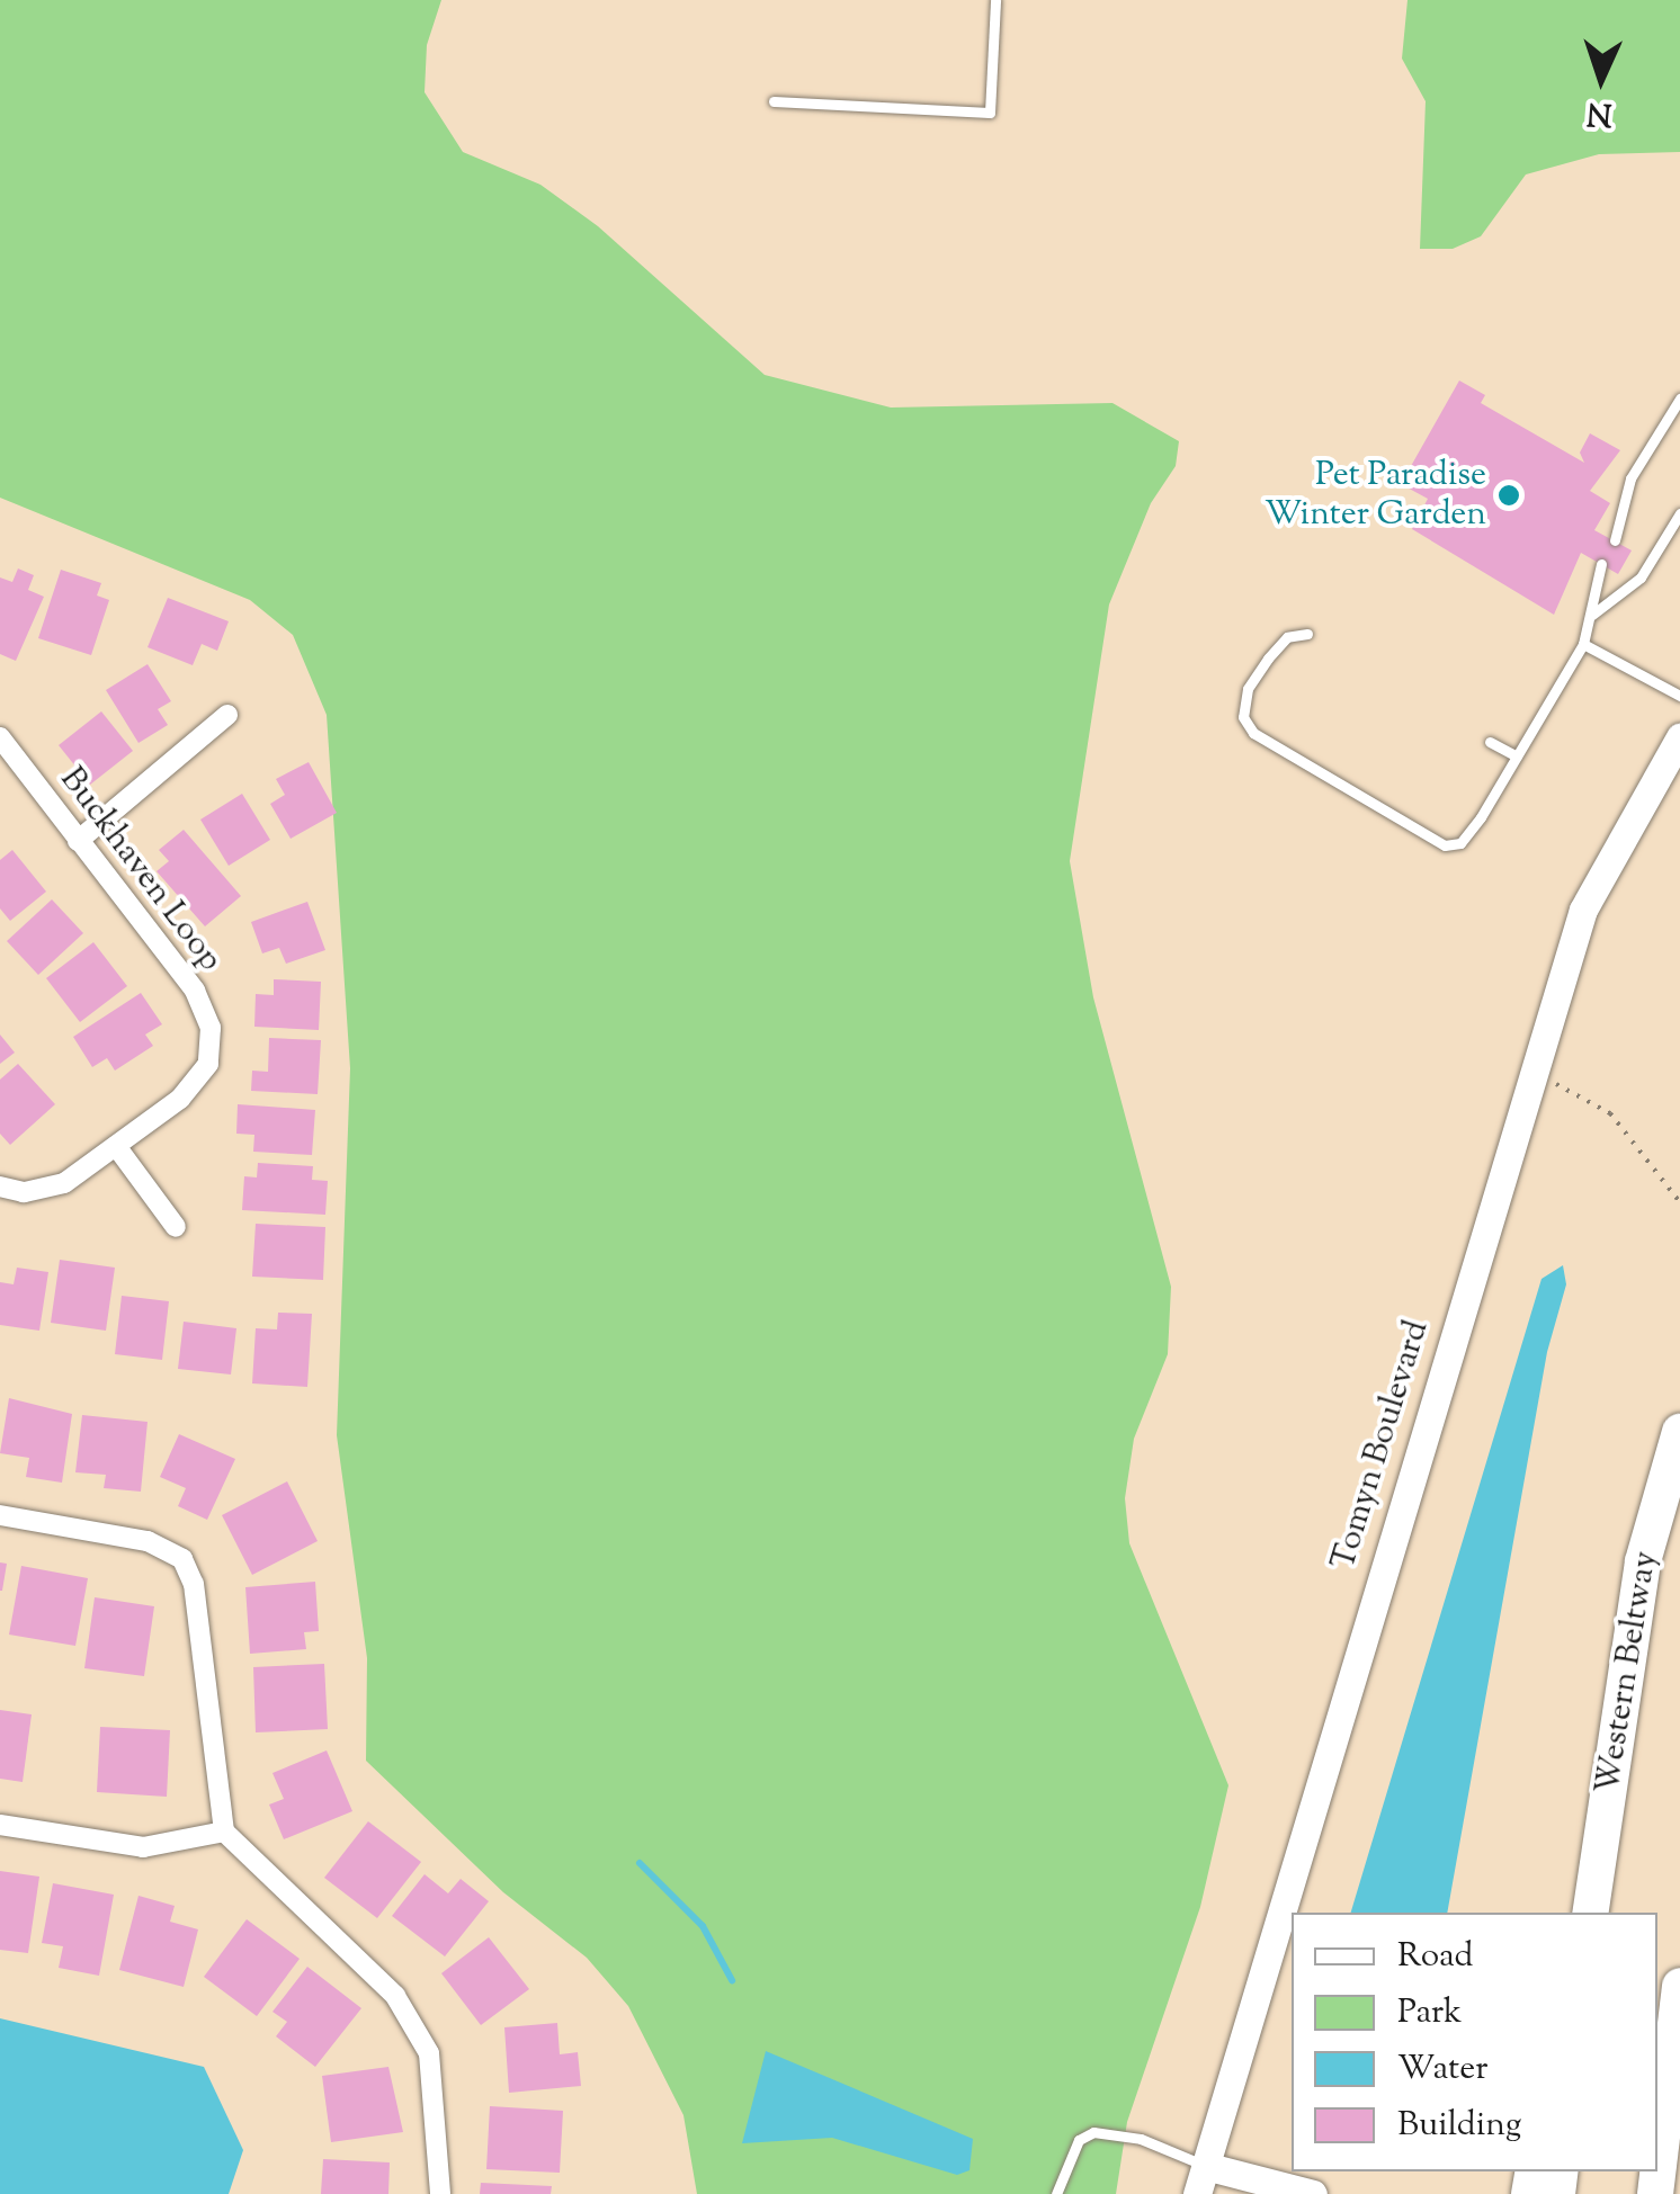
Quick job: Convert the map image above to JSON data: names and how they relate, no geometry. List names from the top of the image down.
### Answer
{
  "streets": {
    "highway": ["Western Beltway"],
    "street": ["Buckhaven Loop", "Tomyn Boulevard"]
  },
  "places": ["Pet Paradise Winter Garden"],
  "legend": [
    "Road",
    "Park",
    "Water",
    "Building"
  ],
  "north": "bottom"
}
